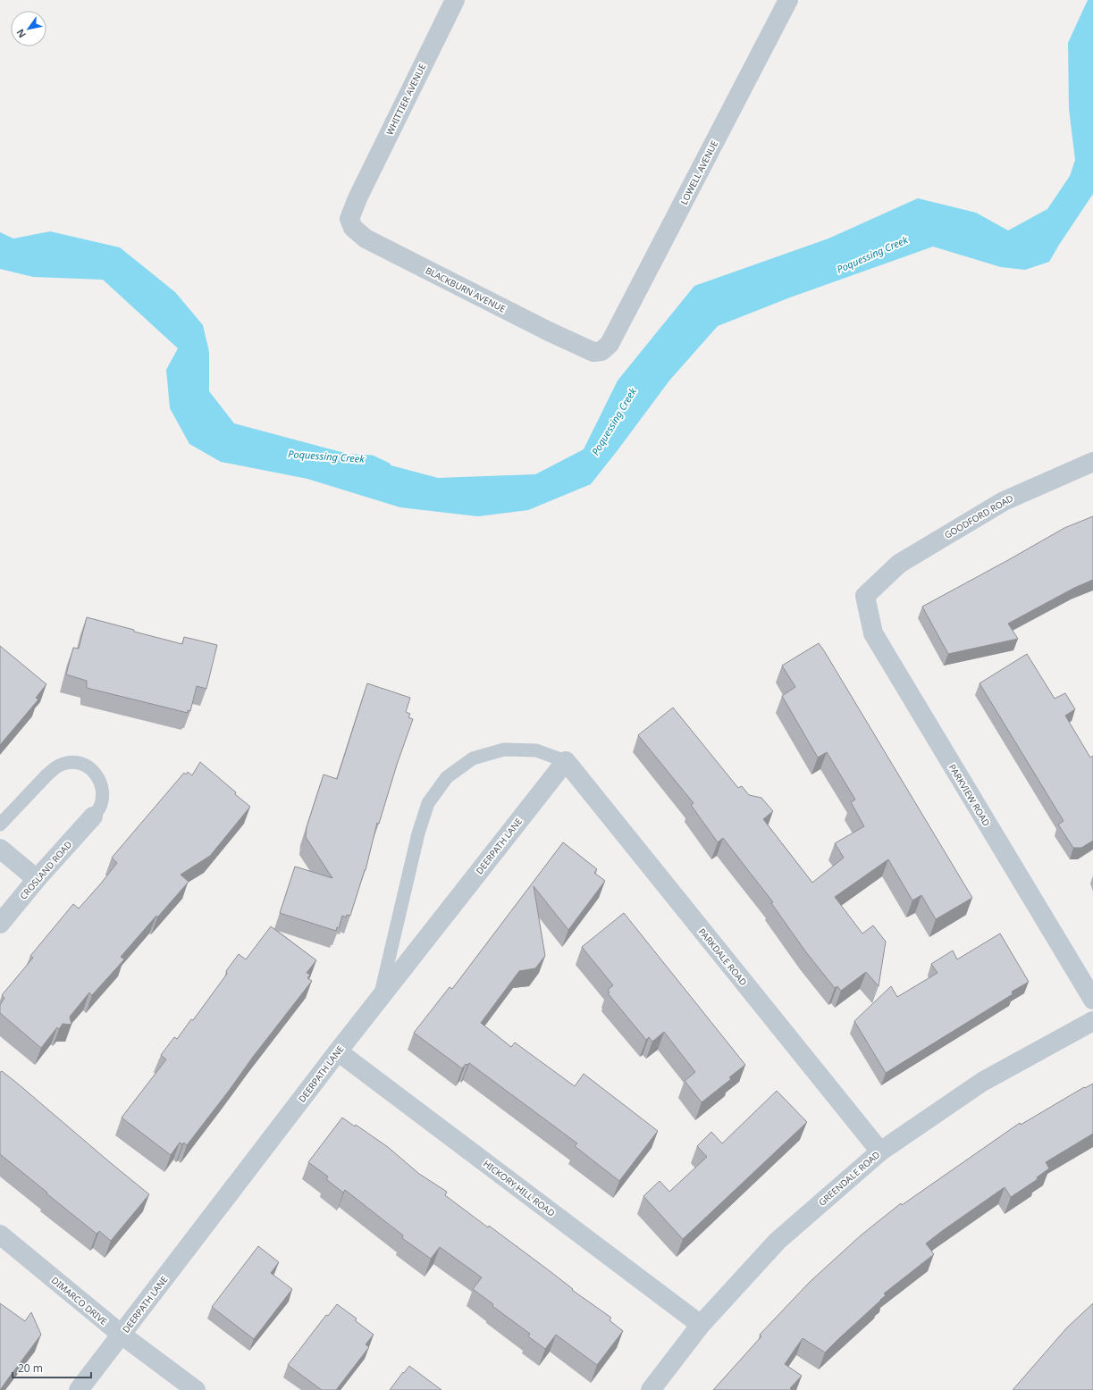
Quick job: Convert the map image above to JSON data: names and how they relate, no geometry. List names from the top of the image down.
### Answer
{
  "streets": {
    "street": [
      "WHITTIER AVENUE",
      "LOWELL AVENUE",
      "BLACKBURN AVENUE",
      "GOODFORD ROAD",
      "PARKVIEW ROAD",
      "DEERPATH LANE",
      "CROSLAND ROAD",
      "PARKDALE ROAD",
      "GREENDALE ROAD",
      "HICKORY HILL ROAD",
      "DIMARCO DRIVE"
    ]
  },
  "crossings": [
    ["WHITTIER AVENUE", "BLACKBURN AVENUE"],
    ["LOWELL AVENUE", "BLACKBURN AVENUE"],
    ["GOODFORD ROAD", "PARKVIEW ROAD"],
    ["DEERPATH LANE", "PARKDALE ROAD"],
    ["DEERPATH LANE", "HICKORY HILL ROAD"],
    ["DEERPATH LANE", "DIMARCO DRIVE"],
    ["PARKDALE ROAD", "GREENDALE ROAD"],
    ["GREENDALE ROAD", "HICKORY HILL ROAD"]
  ],
  "water": ["Poquessing Creek"],
  "scale_bar": "20 m",
  "north": "bottom left"
}
